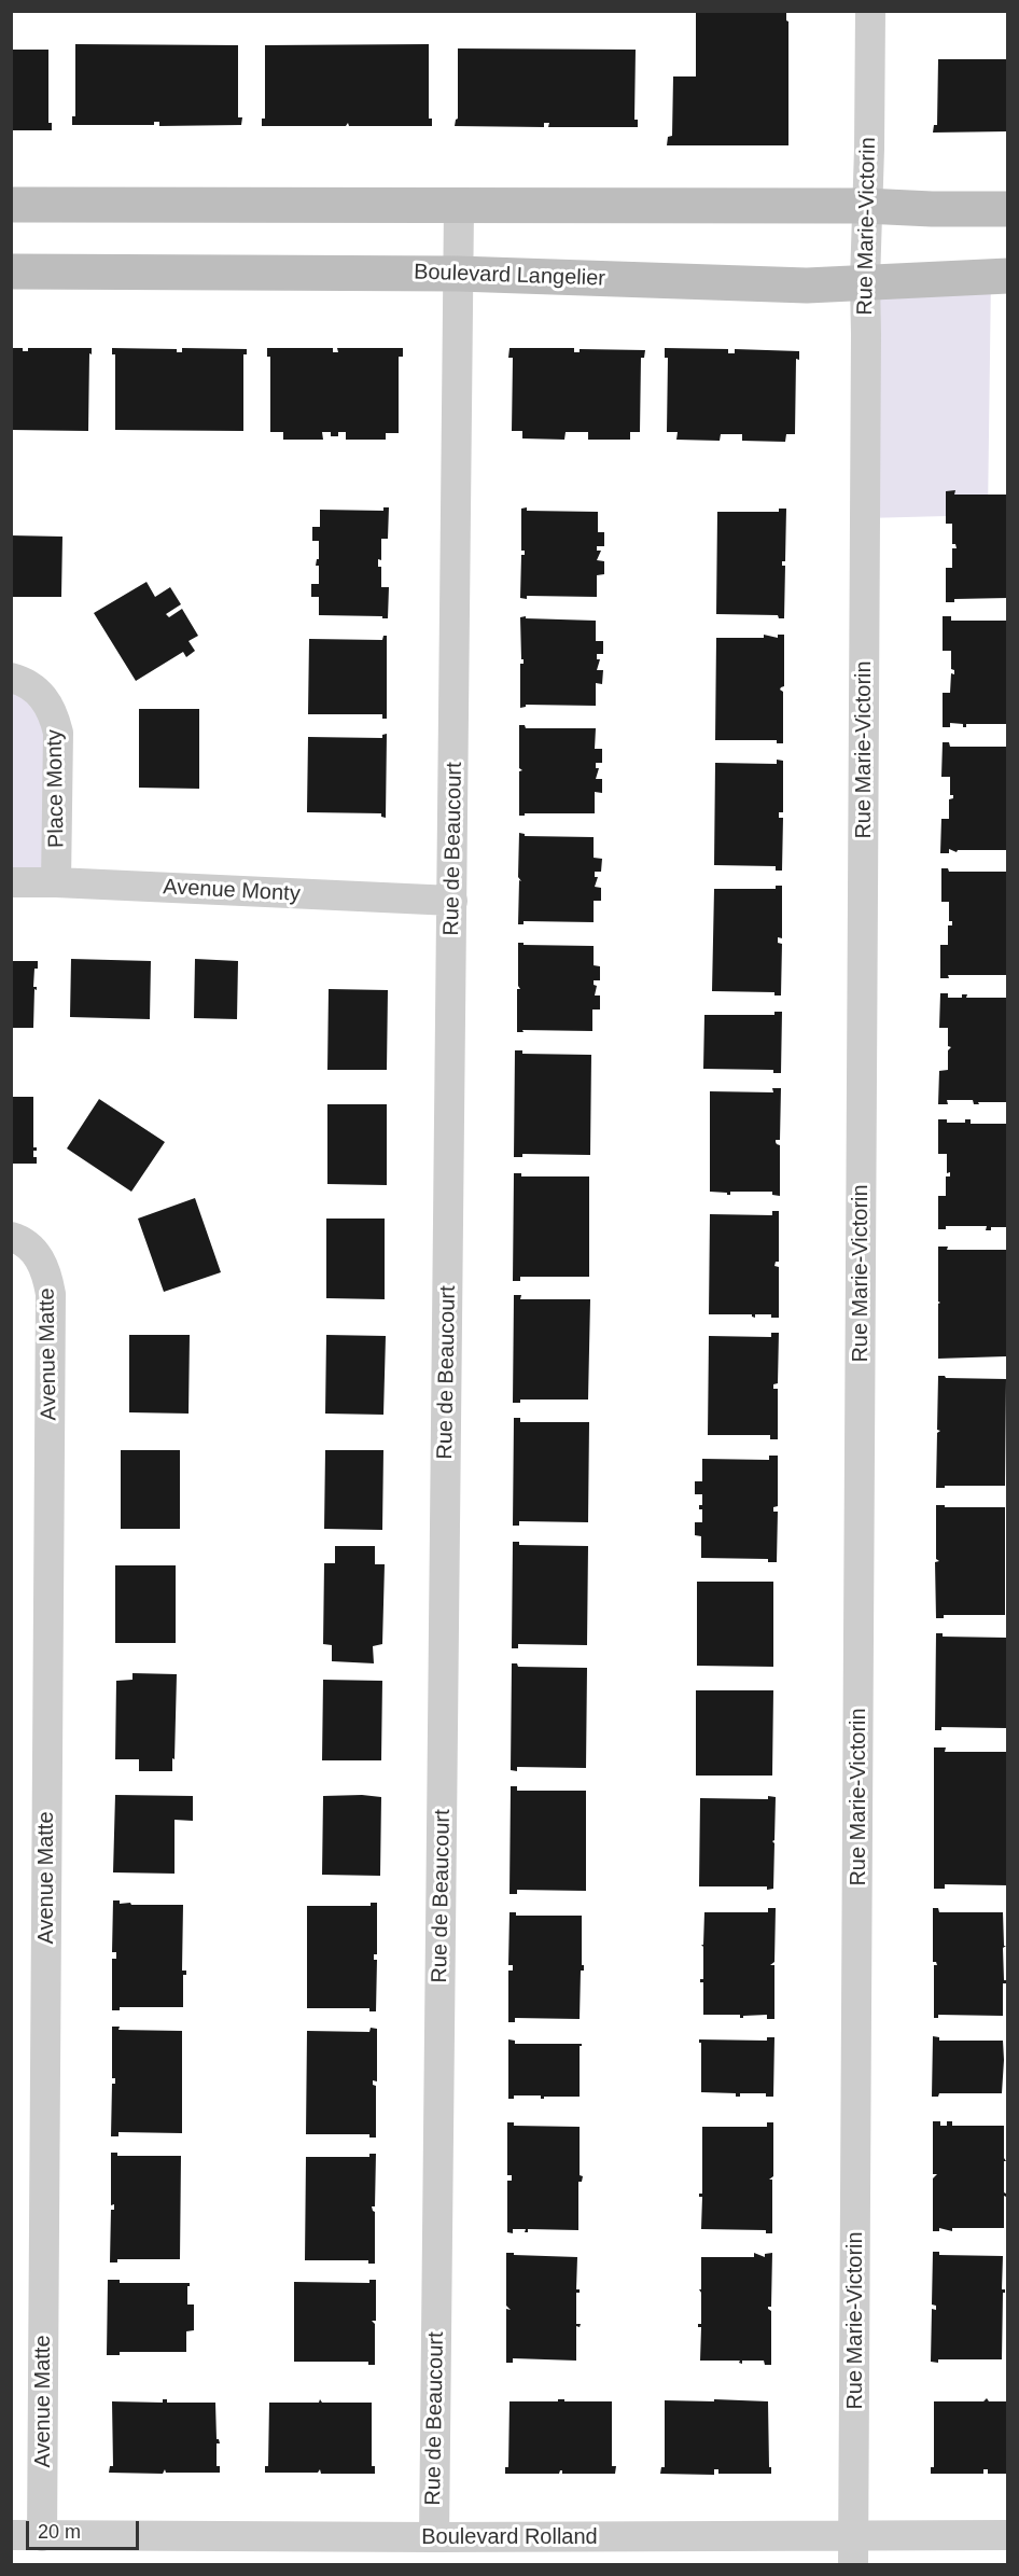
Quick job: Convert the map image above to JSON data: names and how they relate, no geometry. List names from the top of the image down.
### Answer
{
  "streets": {
    "main road": ["Boulevard Langelier"],
    "street": [
      "Rue Marie-Victorin",
      "Place Monty",
      "Rue de Beaucourt",
      "Avenue Monty",
      "Avenue Matte",
      "Boulevard Rolland"
    ]
  },
  "crossings": [
    ["Rue Marie-Victorin", "Boulevard Langelier"],
    ["Rue Marie-Victorin", "Boulevard Rolland"],
    ["Boulevard Langelier", "Rue de Beaucourt"],
    ["Place Monty", "Avenue Monty"],
    ["Rue de Beaucourt", "Avenue Monty"],
    ["Rue de Beaucourt", "Boulevard Rolland"],
    ["Avenue Matte", "Boulevard Rolland"]
  ],
  "scale_bar": "20 m"
}
